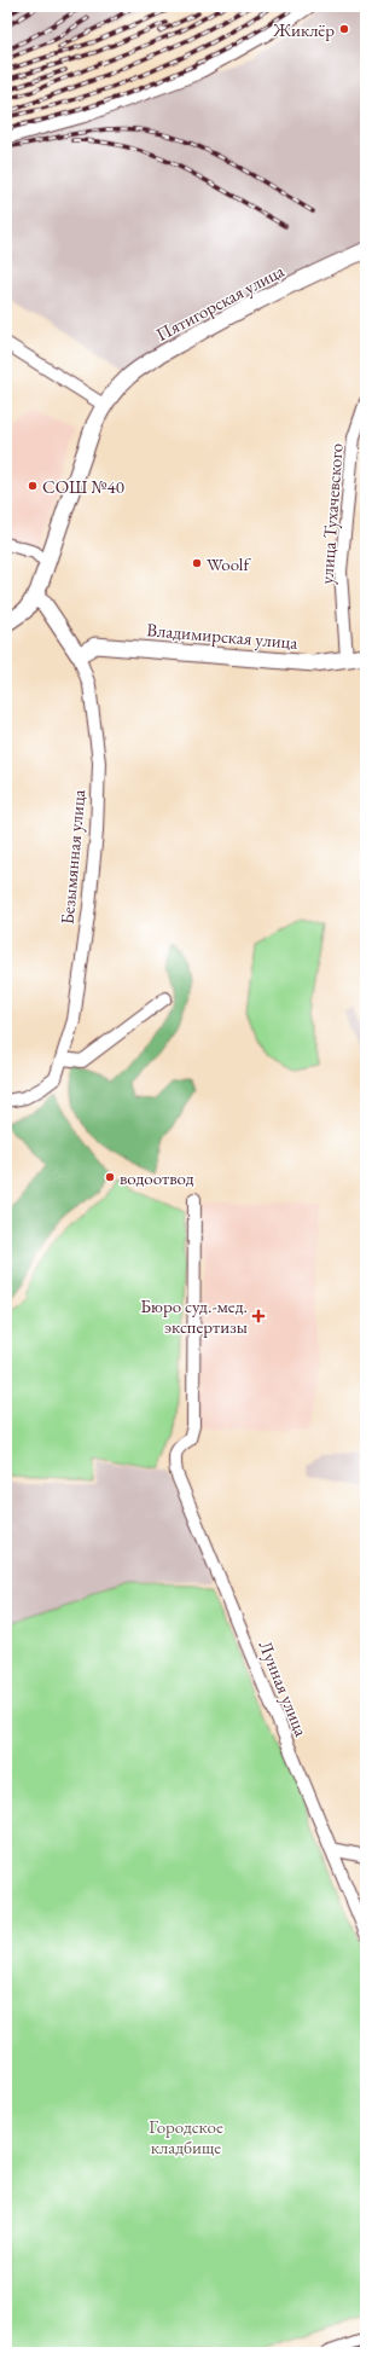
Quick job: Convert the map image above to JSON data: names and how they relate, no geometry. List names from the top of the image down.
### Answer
{
  "streets": {
    "main road": ["Пятигорская улица", "Владимирская улица", "Безымянная улица"],
    "street": ["улица Тухачевского", "Лунная улица"]
  },
  "crossings": [
    ["Пятигорская улица", "Безымянная улица"],
    ["улица Тухачевского", "Владимирская улица"],
    ["Владимирская улица", "Безымянная улица"]
  ],
  "parks": ["Городское кладбище"],
  "places": {
    "other": [
      "Жиклёр",
      "СОШ №40",
      "Woolf",
      "водоотвод"
    ],
    "health": ["Бюро суд.-мед. экспертизы"]
  }
}
